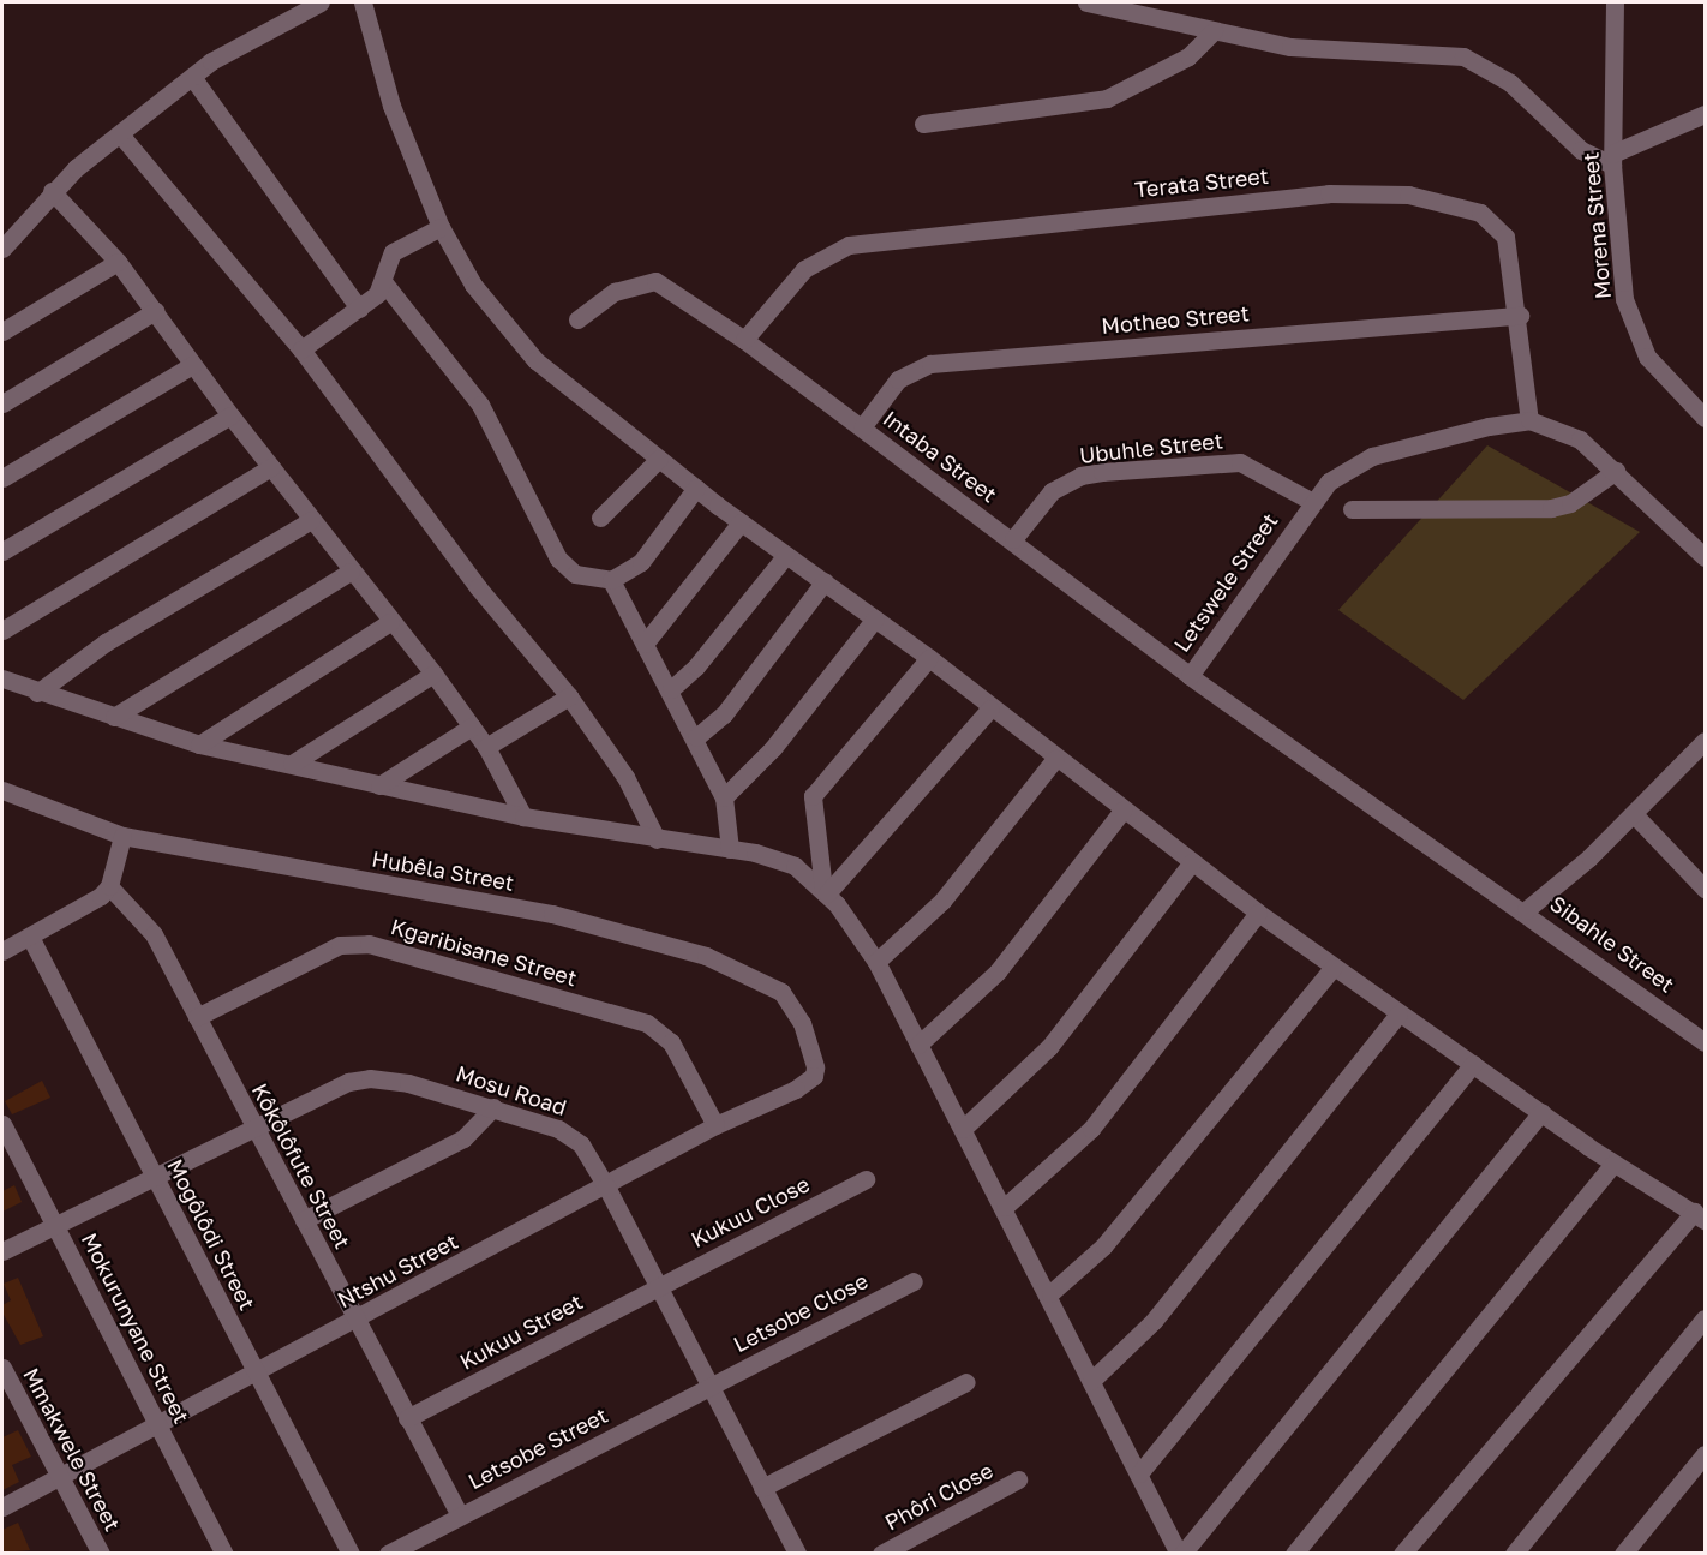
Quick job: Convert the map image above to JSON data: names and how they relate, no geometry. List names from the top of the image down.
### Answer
{
  "streets": {
    "street": [
      "Terata Street",
      "Morena Street",
      "Motheo Street",
      "Ubuhle Street",
      "Intaba Street",
      "Letswele Street",
      "Hubêla Street",
      "Sibahle Street",
      "Kgaribisane Street",
      "Mosu Road",
      "Kôkôlôfute Street",
      "Kukuu Close",
      "Mogôlôdi Street",
      "Ntshu Street",
      "Letsobe Close",
      "Mokurunyane Street",
      "Kukuu Street",
      "Letsobe Street",
      "Mmakwele Street",
      "Phôri Close"
    ]
  },
  "crossings": [
    ["Terata Street", "Motheo Street"],
    ["Terata Street", "Intaba Street"],
    ["Terata Street", "Letswele Street"],
    ["Motheo Street", "Intaba Street"],
    ["Ubuhle Street", "Intaba Street"],
    ["Ubuhle Street", "Letswele Street"],
    ["Intaba Street", "Letswele Street"],
    ["Letswele Street", "Sibahle Street"],
    ["Hubêla Street", "Ntshu Street"],
    ["Kgaribisane Street", "Kôkôlôfute Street"],
    ["Kgaribisane Street", "Ntshu Street"],
    ["Mosu Road", "Kôkôlôfute Street"],
    ["Mosu Road", "Kukuu Close"],
    ["Mosu Road", "Mogôlôdi Street"],
    ["Mosu Road", "Ntshu Street"],
    ["Mosu Road", "Letsobe Close"],
    ["Mosu Road", "Mokurunyane Street"],
    ["Mosu Road", "Kukuu Street"],
    ["Mosu Road", "Letsobe Street"],
    ["Kôkôlôfute Street", "Ntshu Street"],
    ["Kôkôlôfute Street", "Kukuu Street"],
    ["Kôkôlôfute Street", "Letsobe Street"],
    ["Kukuu Close", "Kukuu Street"],
    ["Mogôlôdi Street", "Ntshu Street"],
    ["Ntshu Street", "Mokurunyane Street"],
    ["Ntshu Street", "Mmakwele Street"],
    ["Letsobe Close", "Letsobe Street"]
  ]
}
